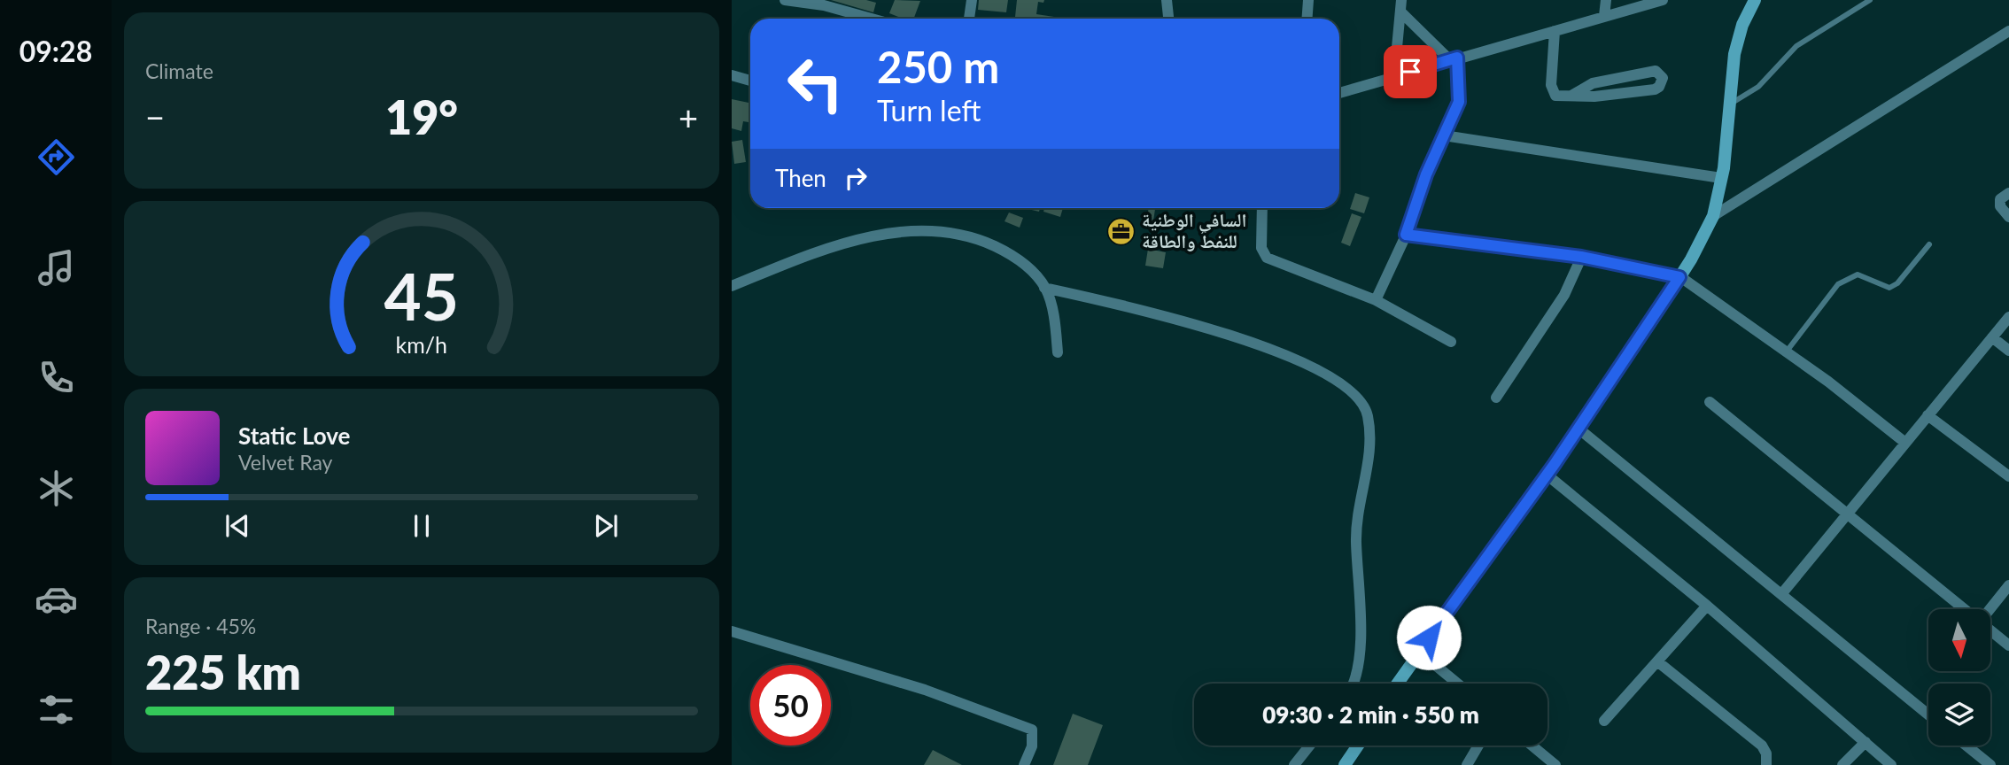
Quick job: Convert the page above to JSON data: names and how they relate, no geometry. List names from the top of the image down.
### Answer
{
  "places": {
    "office": ["السافي الوطنية للنفط والطاقة"]
  },
  "north": "bottom",
  "page": {
    "tabs": "09:28",
    "tile": [
      "Climate",
      ["Range · 45%", "225 km"]
    ],
    "turn": ["250 m", "Turn left"],
    "heat": ["−", "19°", "+"],
    "then": "Then",
    "song": ["Static Love", "Velvet Ray"],
    "limit": "50",
    "trip": "09:30 · 2 min · 550 m",
    "gauge": ["45", "km/h"]
  }
}
